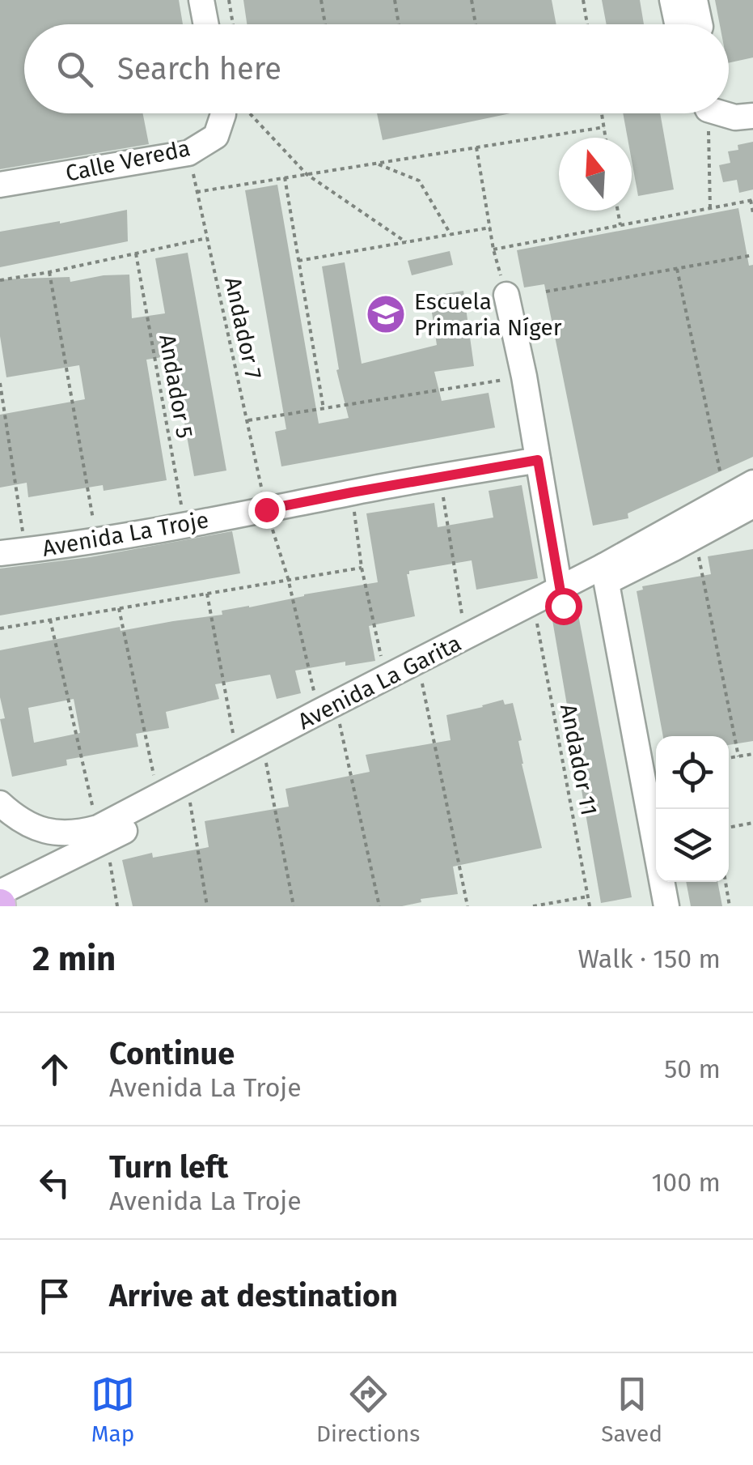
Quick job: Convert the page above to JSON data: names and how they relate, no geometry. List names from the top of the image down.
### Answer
{
  "streets": {
    "street": ["Calle Vereda", "Avenida La Troje", "Avenida La Garita"],
    "path": ["Andador 7", "Andador 5", "Andador 11"]
  },
  "crossings": [
    ["Calle Vereda", "Andador 7"],
    ["Andador 7", "Avenida La Troje"],
    ["Andador 7", "Avenida La Garita"],
    ["Andador 5", "Avenida La Troje"],
    ["Avenida La Garita", "Andador 11"]
  ],
  "places": {
    "school or university": ["Escuela Primaria Níger"]
  },
  "north": "top",
  "page": {
    "search": "Search here",
    "heading": ["2 min", "Walk · 150 m"],
    "list": [
      ["Continue", "Avenida La Troje", "50 m"],
      ["Turn left", "Avenida La Troje", "100 m"],
      "Arrive at destination"
    ],
    "nav": ["Map", "Directions", "Saved"]
  }
}
